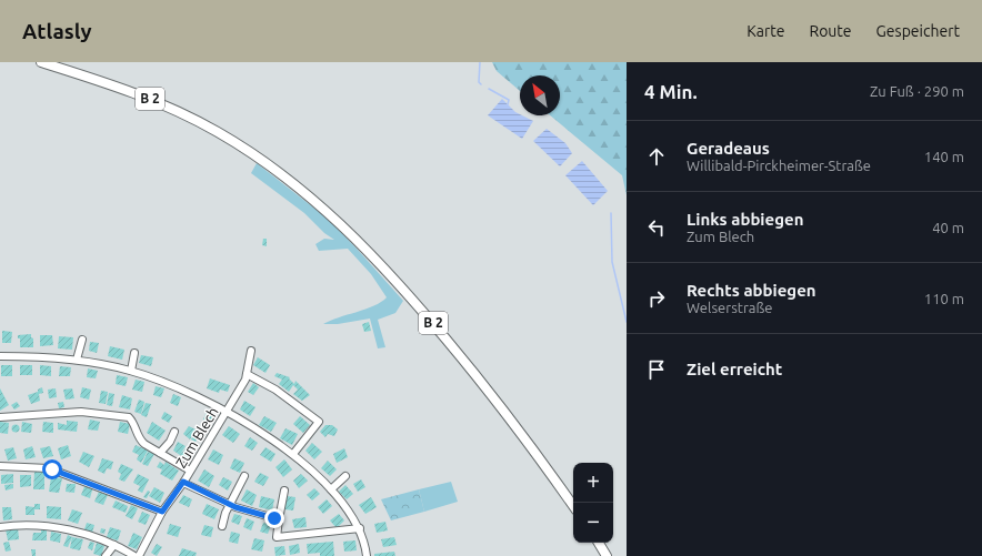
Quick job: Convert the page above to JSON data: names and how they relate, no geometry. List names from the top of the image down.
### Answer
{
  "streets": {
    "main road": ["B 2"],
    "street": ["Zum Blech"]
  },
  "north": "top left",
  "page": {
    "header": "Atlasly",
    "nav": ["Karte", "Route", "Gespeichert"],
    "heading": ["4 Min.", "Zu Fuß · 290 m"],
    "list": [
      ["Geradeaus", "Willibald-Pirckheimer-Straße", "140 m"],
      ["Links abbiegen", "Zum Blech", "40 m"],
      ["Rechts abbiegen", "Welserstraße", "110 m"],
      "Ziel erreicht"
    ],
    "map_buttons": ["+", "−"]
  }
}
